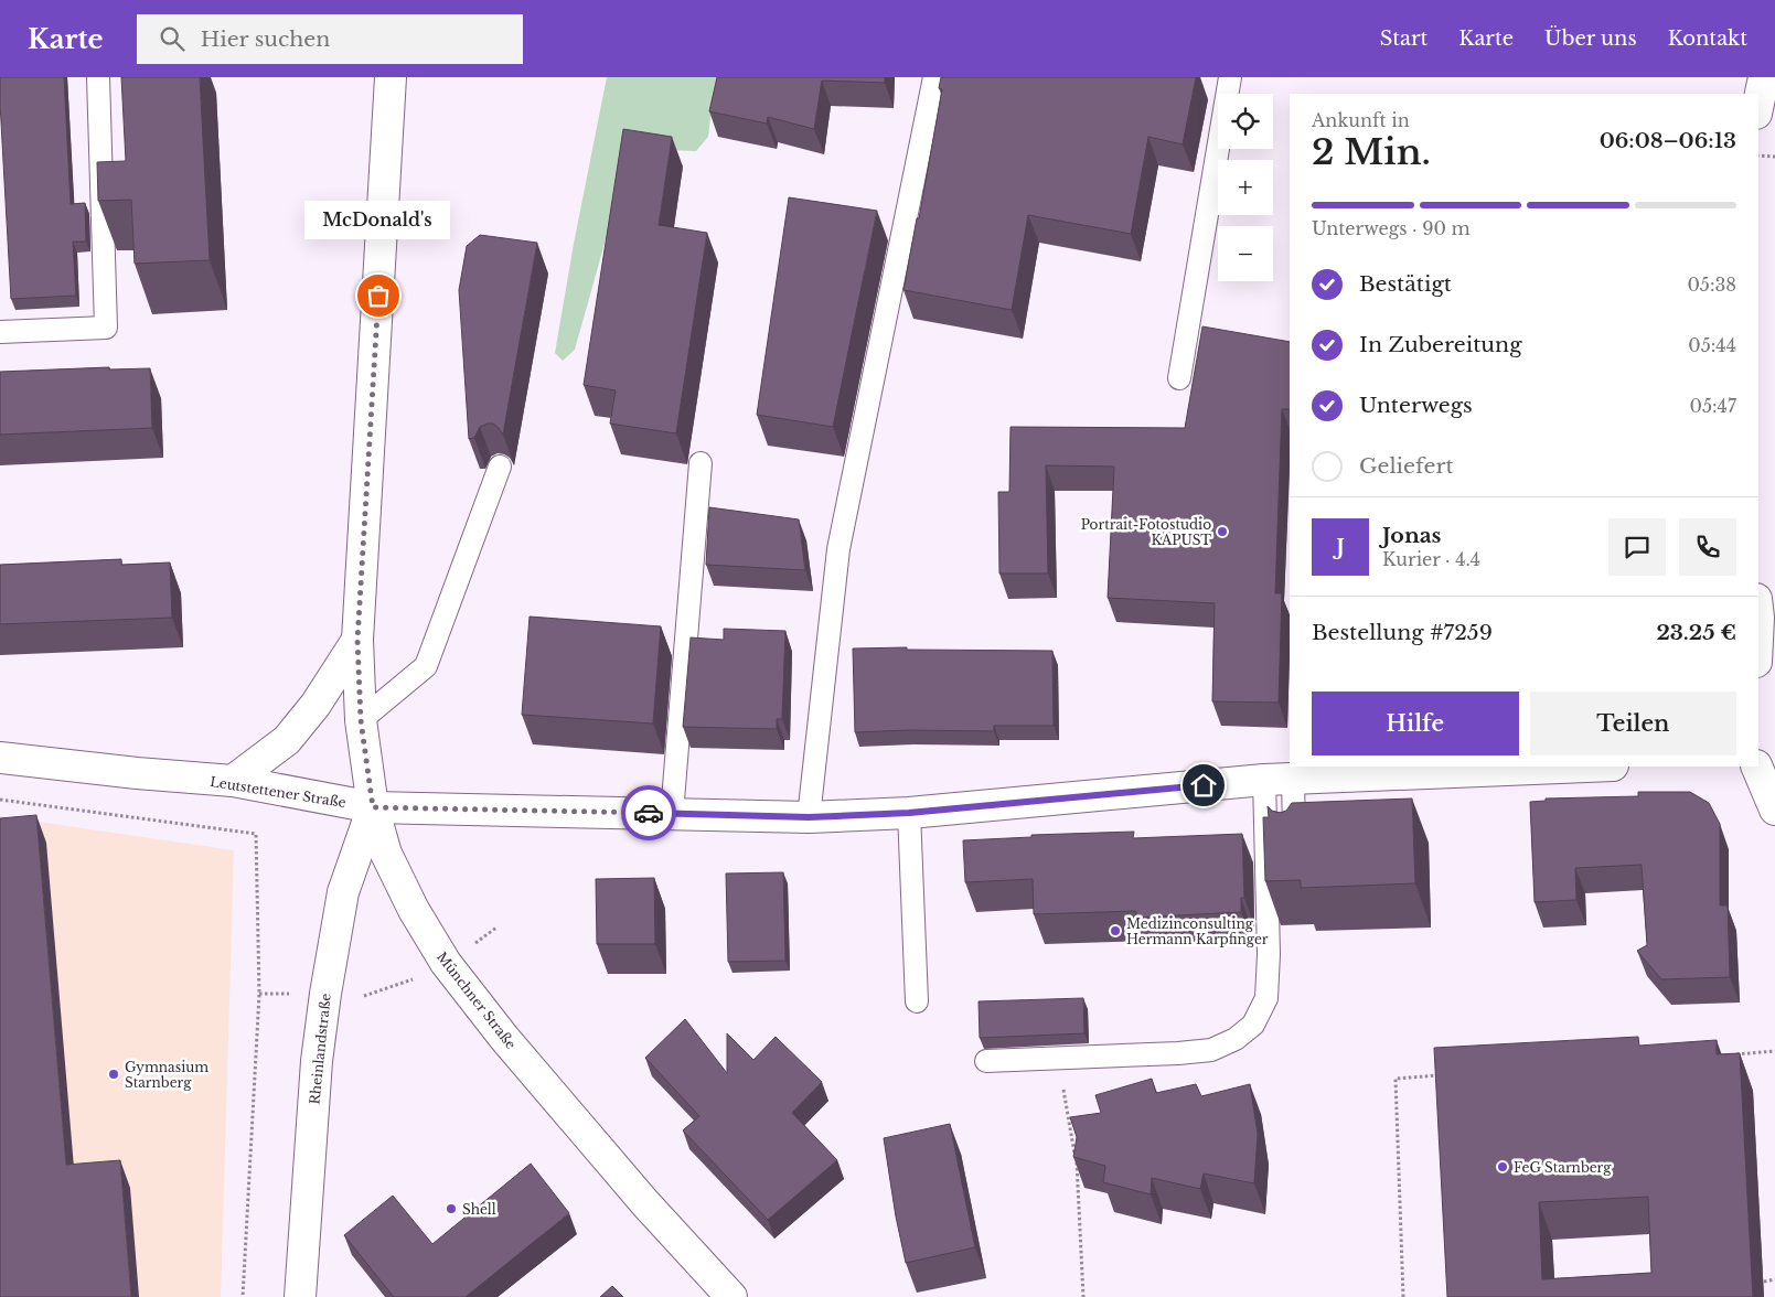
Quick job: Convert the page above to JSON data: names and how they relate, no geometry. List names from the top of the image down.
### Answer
{
  "streets": {
    "street": ["Leutstettener Straße", "Münchner Straße", "Rheinlandstraße"]
  },
  "crossings": [
    ["Leutstettener Straße", "Münchner Straße"],
    ["Leutstettener Straße", "Rheinlandstraße"],
    ["Münchner Straße", "Rheinlandstraße"]
  ],
  "places": [
    "McDonald's",
    "Portrait-Fotostudio KAPUST",
    "Medizinconsulting Hermann Karpfinger",
    "Gymnasium Starnberg",
    "FeG Starnberg",
    "Shell"
  ],
  "page": {
    "header": "Karte",
    "search": "Hier suchen",
    "nav": [
      "Start",
      "Karte",
      "Über uns",
      "Kontakt"
    ],
    "map_buttons": ["+", "−"],
    "heading": ["2 Min.", "Ankunft in", "06:08–06:13"],
    "panel": [
      "Jonas",
      "Kurier · 4.4",
      "Bestellung #7259",
      "23.25 €"
    ],
    "bar": "Unterwegs · 90 m",
    "bubble": "McDonald's",
    "list": [
      ["Bestätigt", "05:38"],
      ["In Zubereitung", "05:44"],
      ["Unterwegs", "05:47"],
      "Geliefert"
    ],
    "round": "J",
    "buttons": ["Hilfe", "Teilen"]
  }
}
